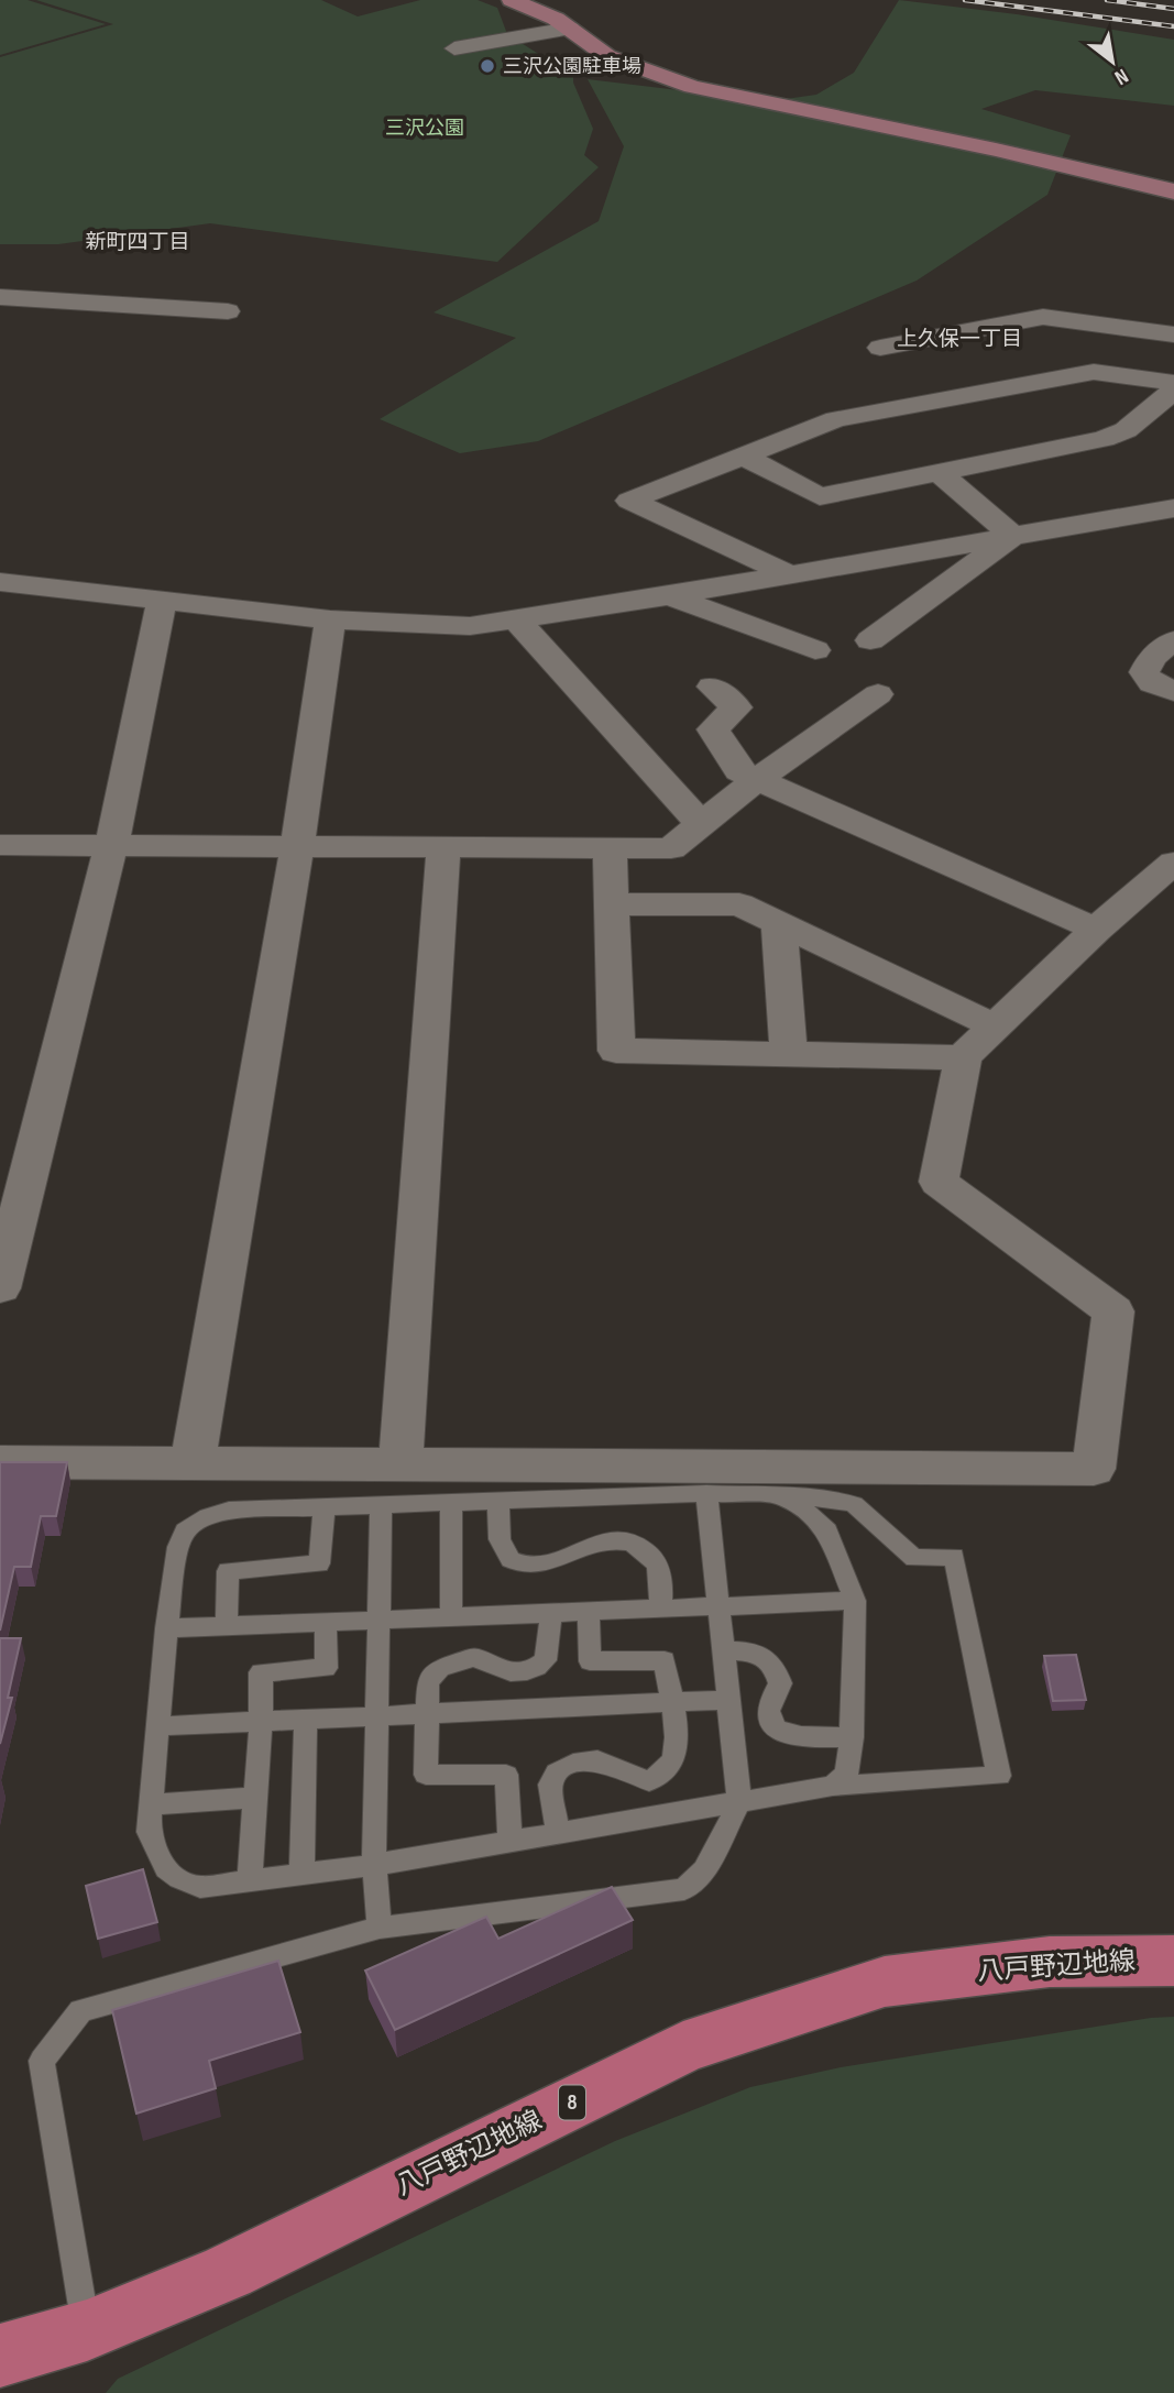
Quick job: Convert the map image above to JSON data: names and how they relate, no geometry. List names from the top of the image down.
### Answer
{
  "streets": {
    "main road": ["八戸野辺地線", "8"]
  },
  "districts": ["新町四丁目", "上久保一丁目"],
  "parks": ["三沢公園"],
  "places": ["三沢公園駐車場"],
  "north": "bottom right"
}
